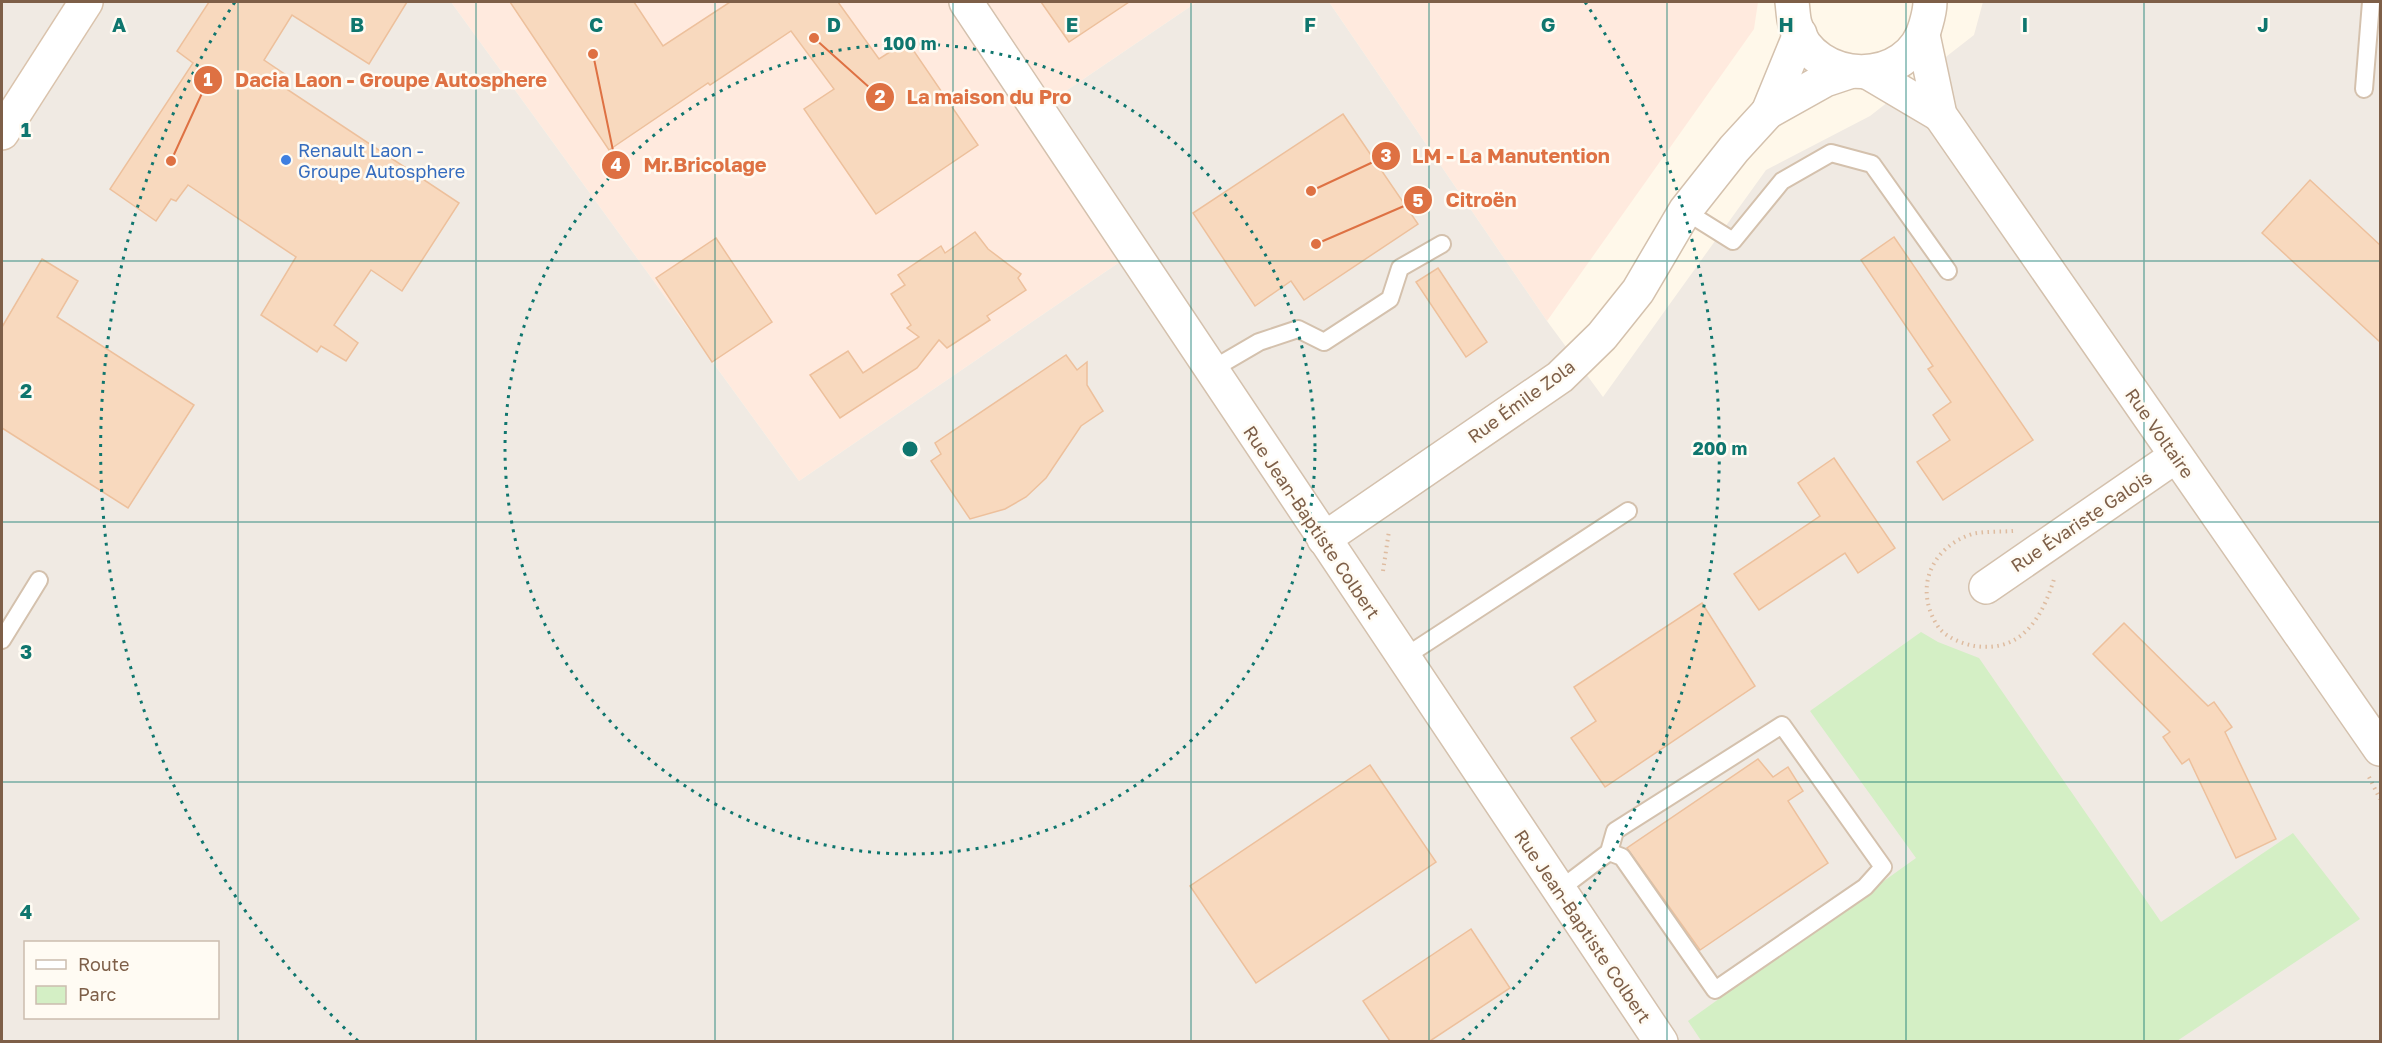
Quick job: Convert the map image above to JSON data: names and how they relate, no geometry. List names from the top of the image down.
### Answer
{
  "streets": {
    "street": [
      "Rue Émile Zola",
      "Rue Voltaire",
      "Rue Évariste Galois",
      "Rue Jean-Baptiste Colbert"
    ]
  },
  "crossings": [
    ["Rue Émile Zola", "Rue Voltaire"],
    ["Rue Émile Zola", "Rue Jean-Baptiste Colbert"],
    ["Rue Voltaire", "Rue Évariste Galois"]
  ],
  "places": [
    "La maison du Pro",
    "Mr.Bricolage",
    "Renault Laon - Groupe Autosphere",
    "Dacia Laon - Groupe Autosphere",
    "LM - La Manutention",
    "Citroën"
  ],
  "legend": ["Route", "Parc"],
  "grid": {
    "columns": [
      "A",
      "B",
      "C",
      "D",
      "E",
      "F",
      "G",
      "H",
      "I",
      "J"
    ],
    "rows": [
      "1",
      "2",
      "3",
      "4"
    ]
  },
  "rings": ["100 m", "200 m"]
}
